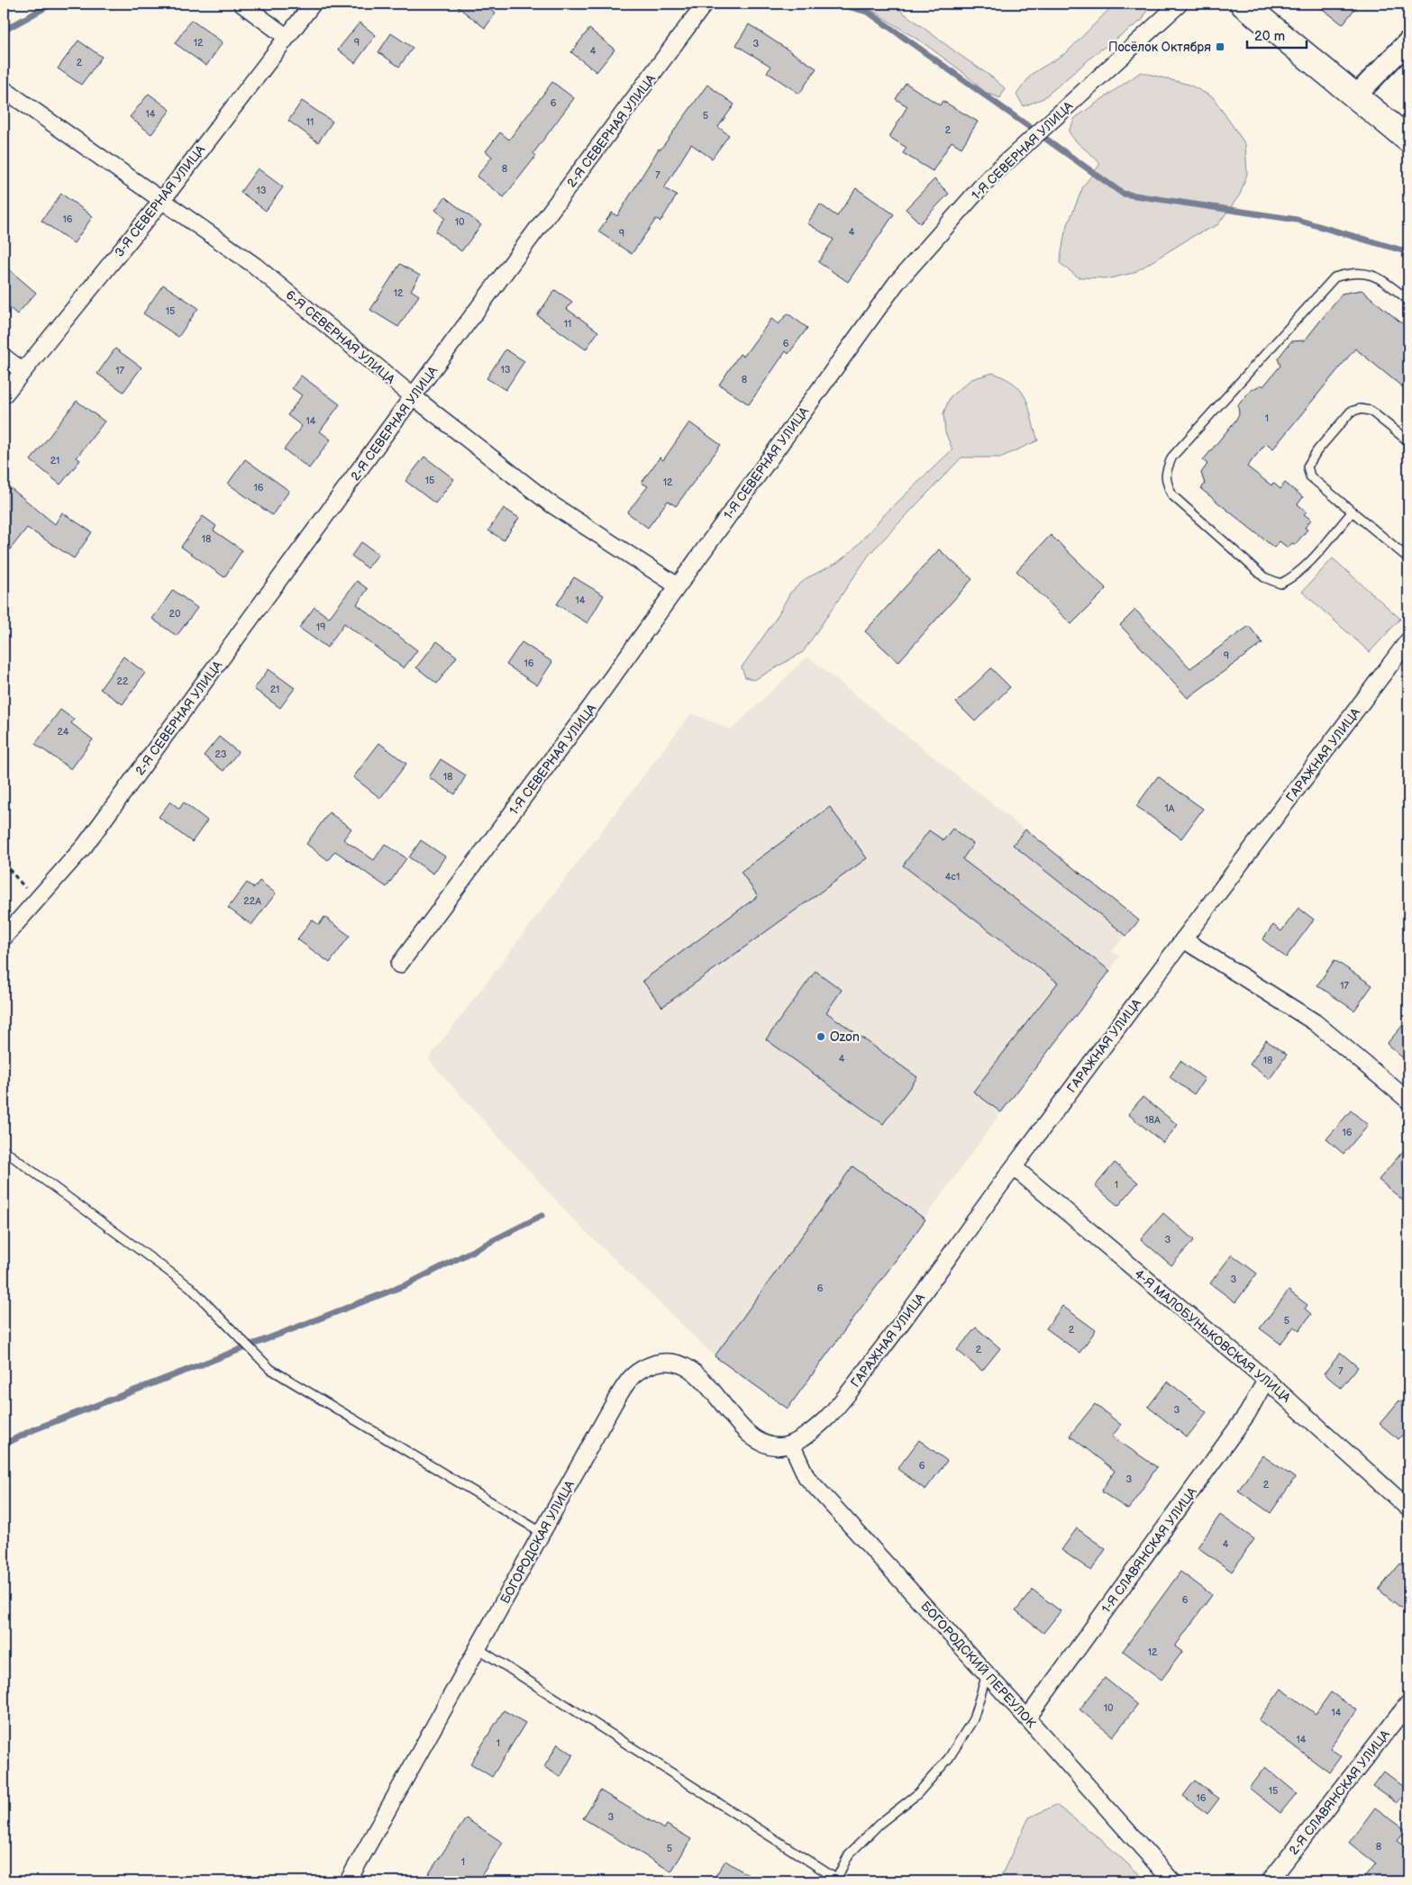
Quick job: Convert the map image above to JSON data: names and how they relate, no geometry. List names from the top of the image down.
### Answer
{
  "streets": {
    "street": [
      "2-Я СЕВЕРНАЯ УЛИЦА",
      "1-Я СЕВЕРНАЯ УЛИЦА",
      "3-Я СЕВЕРНАЯ УЛИЦА",
      "6-Я СЕВЕРНАЯ УЛИЦА",
      "ГАРАЖНАЯ УЛИЦА",
      "4-Я МАЛОБУНЬКОВСКАЯ УЛИЦА",
      "БОГОРОДСКАЯ УЛИЦА",
      "1-Я СЛАВЯНСКАЯ УЛИЦА",
      "БОГОРОДСКИЙ ПЕРЕУЛОК",
      "2-Я СЛАВЯНСКАЯ УЛИЦА"
    ]
  },
  "crossings": [
    ["2-Я СЕВЕРНАЯ УЛИЦА", "6-Я СЕВЕРНАЯ УЛИЦА"],
    ["1-Я СЕВЕРНАЯ УЛИЦА", "6-Я СЕВЕРНАЯ УЛИЦА"],
    ["3-Я СЕВЕРНАЯ УЛИЦА", "6-Я СЕВЕРНАЯ УЛИЦА"],
    ["ГАРАЖНАЯ УЛИЦА", "4-Я МАЛОБУНЬКОВСКАЯ УЛИЦА"],
    ["ГАРАЖНАЯ УЛИЦА", "БОГОРОДСКАЯ УЛИЦА"],
    ["ГАРАЖНАЯ УЛИЦА", "БОГОРОДСКИЙ ПЕРЕУЛОК"],
    ["4-Я МАЛОБУНЬКОВСКАЯ УЛИЦА", "1-Я СЛАВЯНСКАЯ УЛИЦА"],
    ["БОГОРОДСКАЯ УЛИЦА", "БОГОРОДСКИЙ ПЕРЕУЛОК"],
    ["1-Я СЛАВЯНСКАЯ УЛИЦА", "БОГОРОДСКИЙ ПЕРЕУЛОК"]
  ],
  "places": {
    "transit": ["Посёлок Октября"],
    "other": ["Ozon"]
  },
  "house_numbers": [
    "12",
    "9",
    "3",
    "4",
    "2",
    "6",
    "14",
    "5",
    "11",
    "2",
    "8",
    "7",
    "13",
    "16",
    "10",
    "4",
    "9",
    "12",
    "15",
    "11",
    "6",
    "13",
    "17",
    "8",
    "1",
    "14",
    "21",
    "15",
    "12",
    "16",
    "18",
    "14",
    "20",
    "19",
    "9",
    "16",
    "22",
    "21",
    "24",
    "23",
    "18",
    "1А",
    "4с1",
    "22А",
    "17",
    "4",
    "18",
    "18А",
    "16",
    "1",
    "3",
    "3",
    "6",
    "5",
    "2",
    "2",
    "7",
    "3",
    "6",
    "3",
    "2",
    "4",
    "6",
    "12",
    "10",
    "14",
    "14",
    "1",
    "15",
    "16",
    "3",
    "8",
    "5",
    "1"
  ],
  "scale_bar": "20 m"
}
